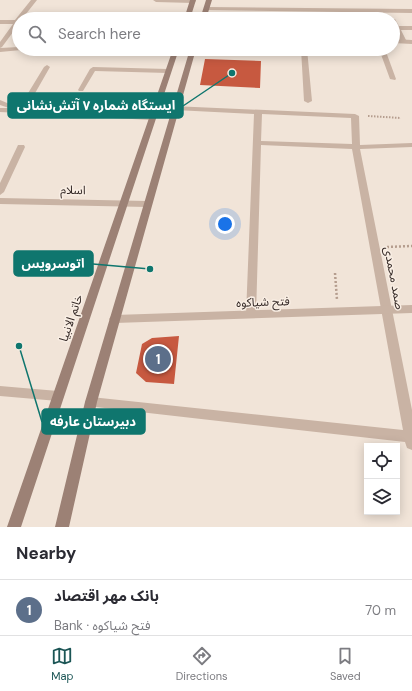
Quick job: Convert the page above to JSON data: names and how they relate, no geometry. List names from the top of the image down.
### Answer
{
  "streets": {
    "main road": ["خاتم الانبیا"],
    "street": ["اسلام", "صمد محمدی", "فتح شیاکوه"]
  },
  "crossings": [
    ["اسلام", "خاتم الانبیا"],
    ["صمد محمدی", "فتح شیاکوه"]
  ],
  "places": ["ایستگاه شماره ۷ آتش‌نشانی", "اتوسرویس", "دبیرستان عارفه"],
  "page": {
    "search": "Search here",
    "pins": "1",
    "heading": "Nearby",
    "list": [
      {
        "mark": "1",
        "name": "بانک مهر اقتصاد",
        "note": "Bank · فتح شیاکوه",
        "value": "70 m"
      }
    ],
    "nav": ["Map", "Directions", "Saved"]
  }
}
